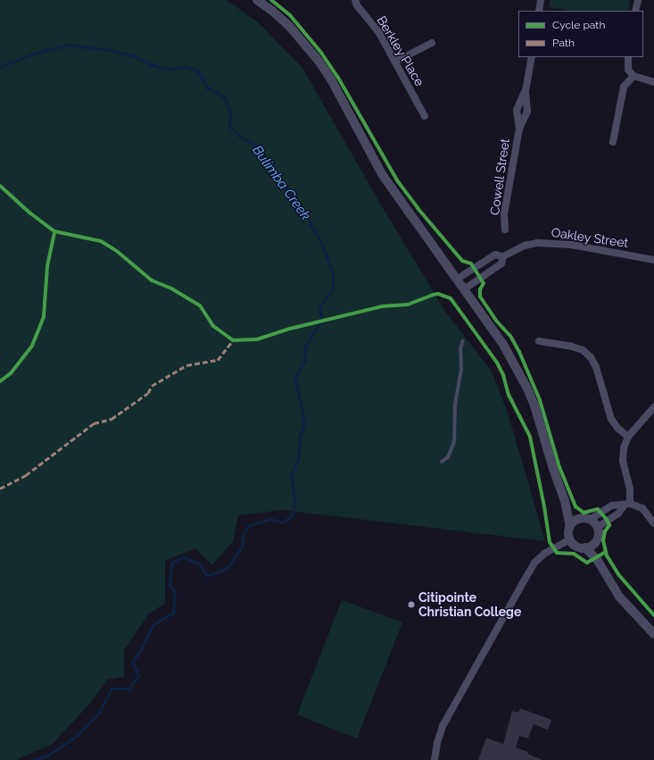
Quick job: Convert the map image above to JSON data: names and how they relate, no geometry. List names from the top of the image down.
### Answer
{
  "streets": {
    "street": ["Berkley Place", "Cowell Street", "Oakley Street"]
  },
  "water": ["Bulimba Creek"],
  "places": ["Citipointe Christian College"],
  "legend": ["Cycle path", "Path"]
}
